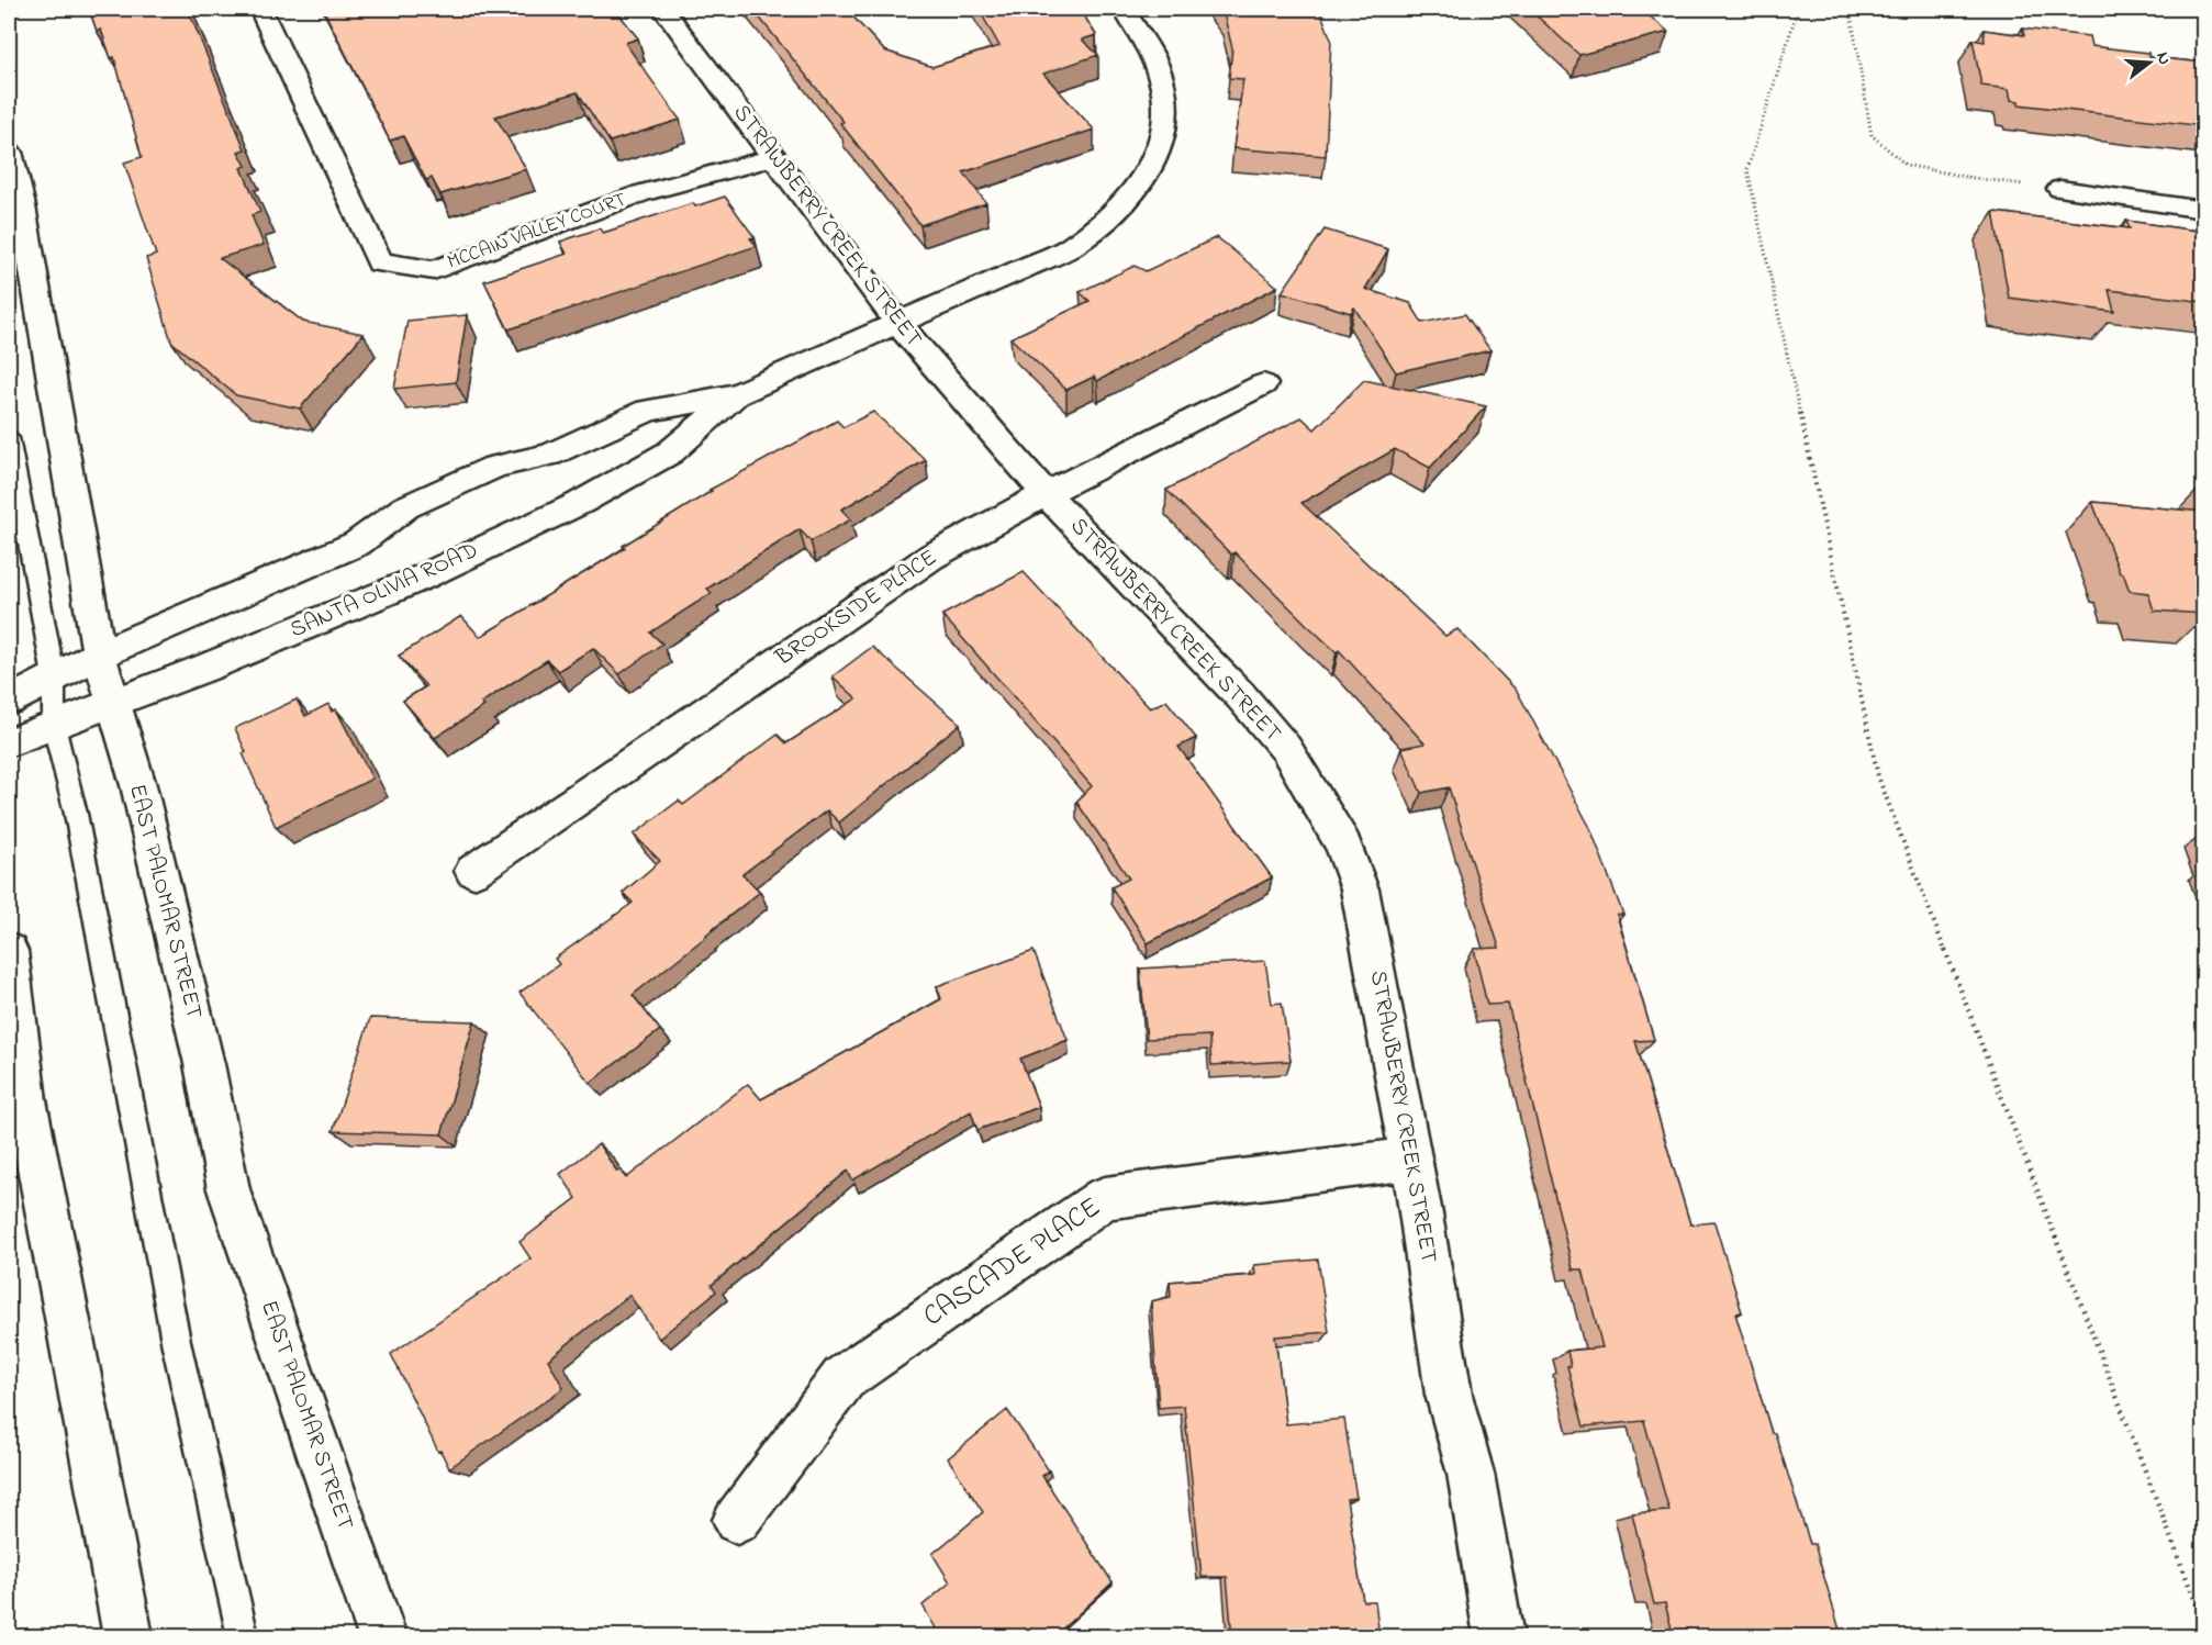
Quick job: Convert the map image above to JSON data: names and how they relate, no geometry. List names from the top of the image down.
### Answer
{
  "streets": {
    "street": [
      "STRAWBERRY CREEK STREET",
      "MCCAIN VALLEY COURT",
      "SANTA OLIVIA ROAD",
      "BROOKSIDE PLACE",
      "EAST PALOMAR STREET",
      "CASCADE PLACE"
    ]
  },
  "crossings": [
    ["STRAWBERRY CREEK STREET", "MCCAIN VALLEY COURT"],
    ["STRAWBERRY CREEK STREET", "SANTA OLIVIA ROAD"],
    ["STRAWBERRY CREEK STREET", "BROOKSIDE PLACE"],
    ["STRAWBERRY CREEK STREET", "CASCADE PLACE"],
    ["SANTA OLIVIA ROAD", "EAST PALOMAR STREET"]
  ],
  "north": "right"
}
